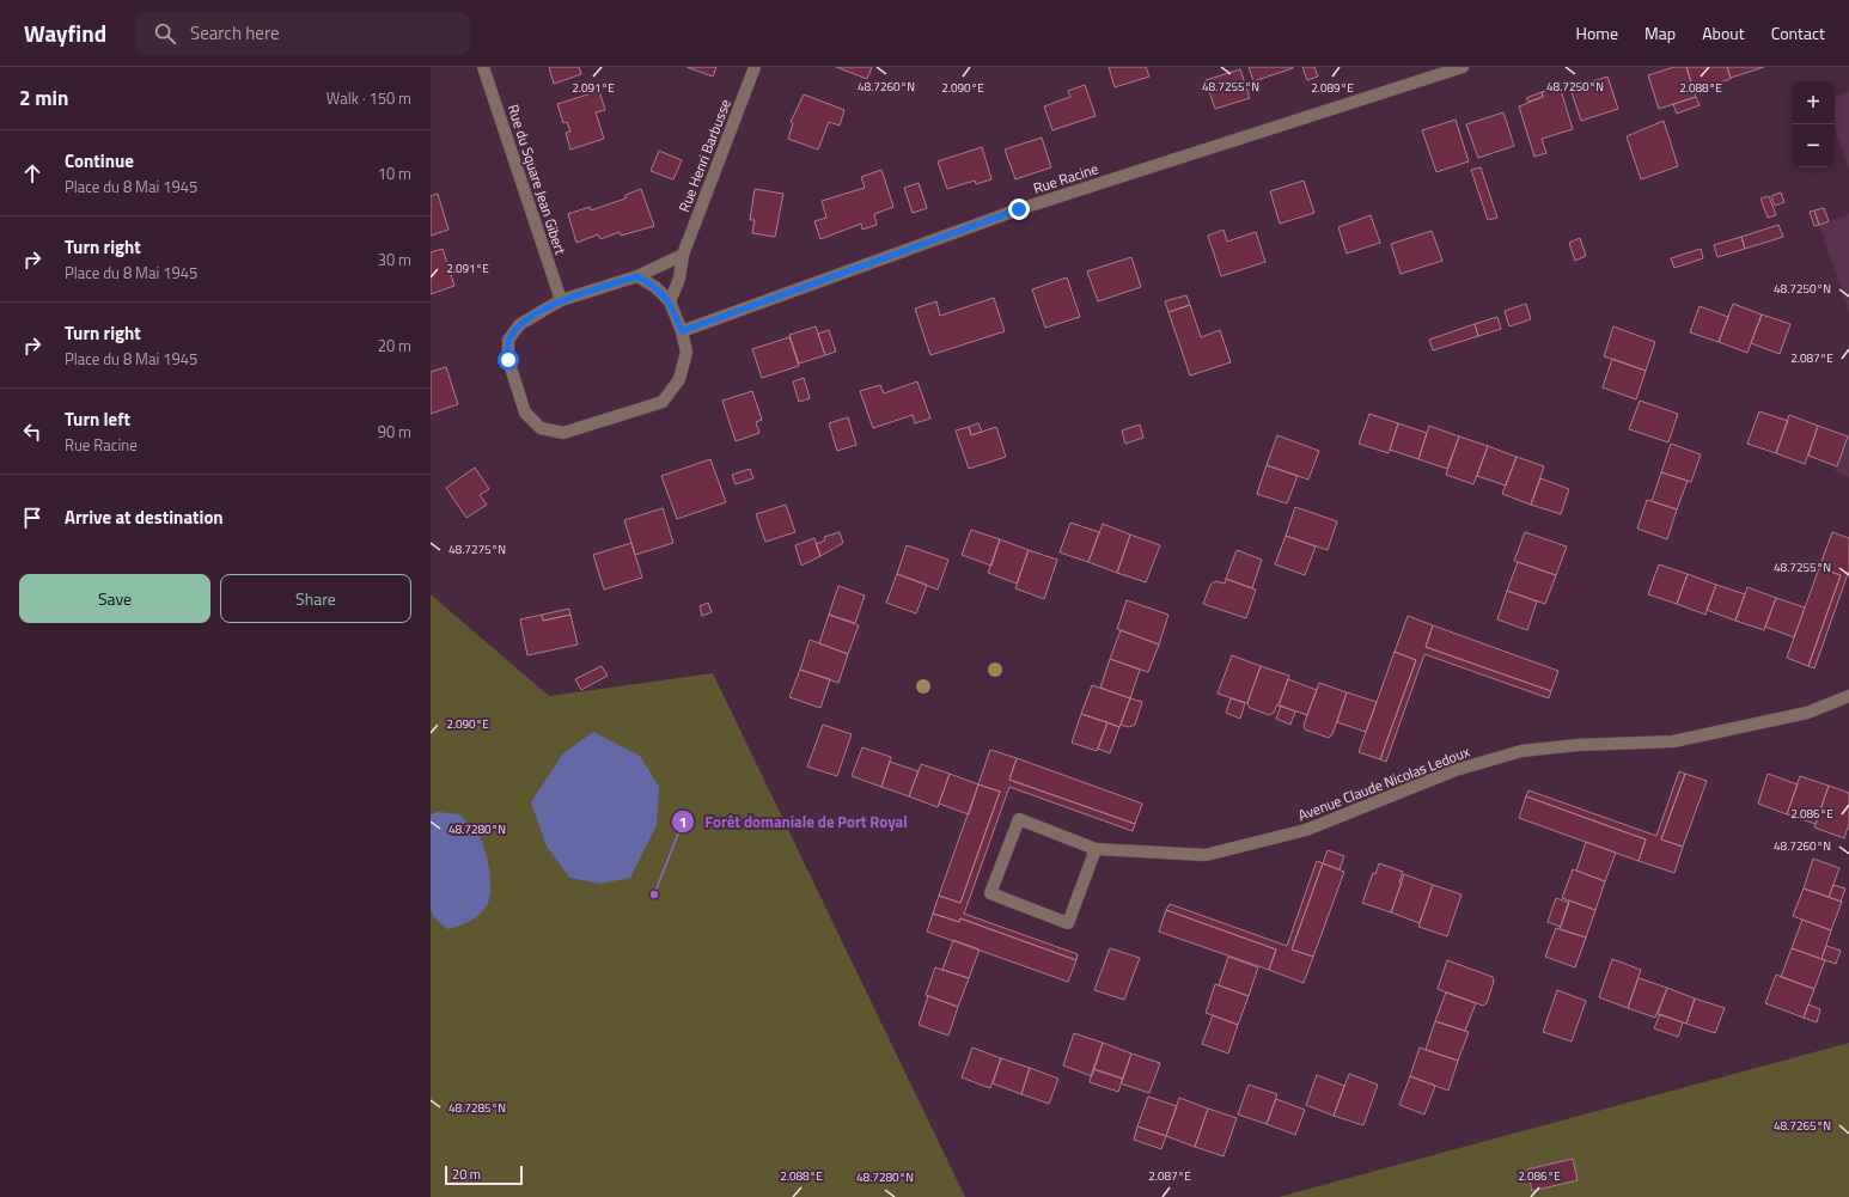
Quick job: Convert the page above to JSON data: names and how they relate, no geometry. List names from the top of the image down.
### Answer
{
  "streets": {
    "street": [
      "Rue Henri Barbusse",
      "Rue Racine",
      "Rue du Square Jean Gibert",
      "Avenue Claude Nicolas Ledoux"
    ]
  },
  "crossings": [
    ["Rue Henri Barbusse", "Rue Racine"],
    ["Rue Henri Barbusse", "Rue du Square Jean Gibert"],
    ["Rue Racine", "Rue du Square Jean Gibert"]
  ],
  "places": ["Forêt domaniale de Port Royal"],
  "scale_bar": "20 m",
  "page": {
    "header": "Wayfind",
    "search": "Search here",
    "nav": [
      "Home",
      "Map",
      "About",
      "Contact"
    ],
    "heading": ["2 min", "Walk · 150 m"],
    "map_buttons": ["+", "−"],
    "list": [
      ["Continue", "Place du 8 Mai 1945", "10 m"],
      ["Turn right", "Place du 8 Mai 1945", "30 m"],
      ["Turn right", "Place du 8 Mai 1945", "20 m"],
      ["Turn left", "Rue Racine", "90 m"],
      "Arrive at destination"
    ],
    "buttons": ["Save", "Share"],
    "scale": "20 m"
  },
  "coordinates": [
    "48.7260°N",
    "48.7255°N",
    "48.7250°N",
    "2.091°E",
    "2.090°E",
    "2.089°E",
    "2.088°E",
    "2.087°E",
    "48.7275°N",
    "2.086°E",
    "48.7280°N",
    "48.7285°N",
    "48.7265°N"
  ]
}
